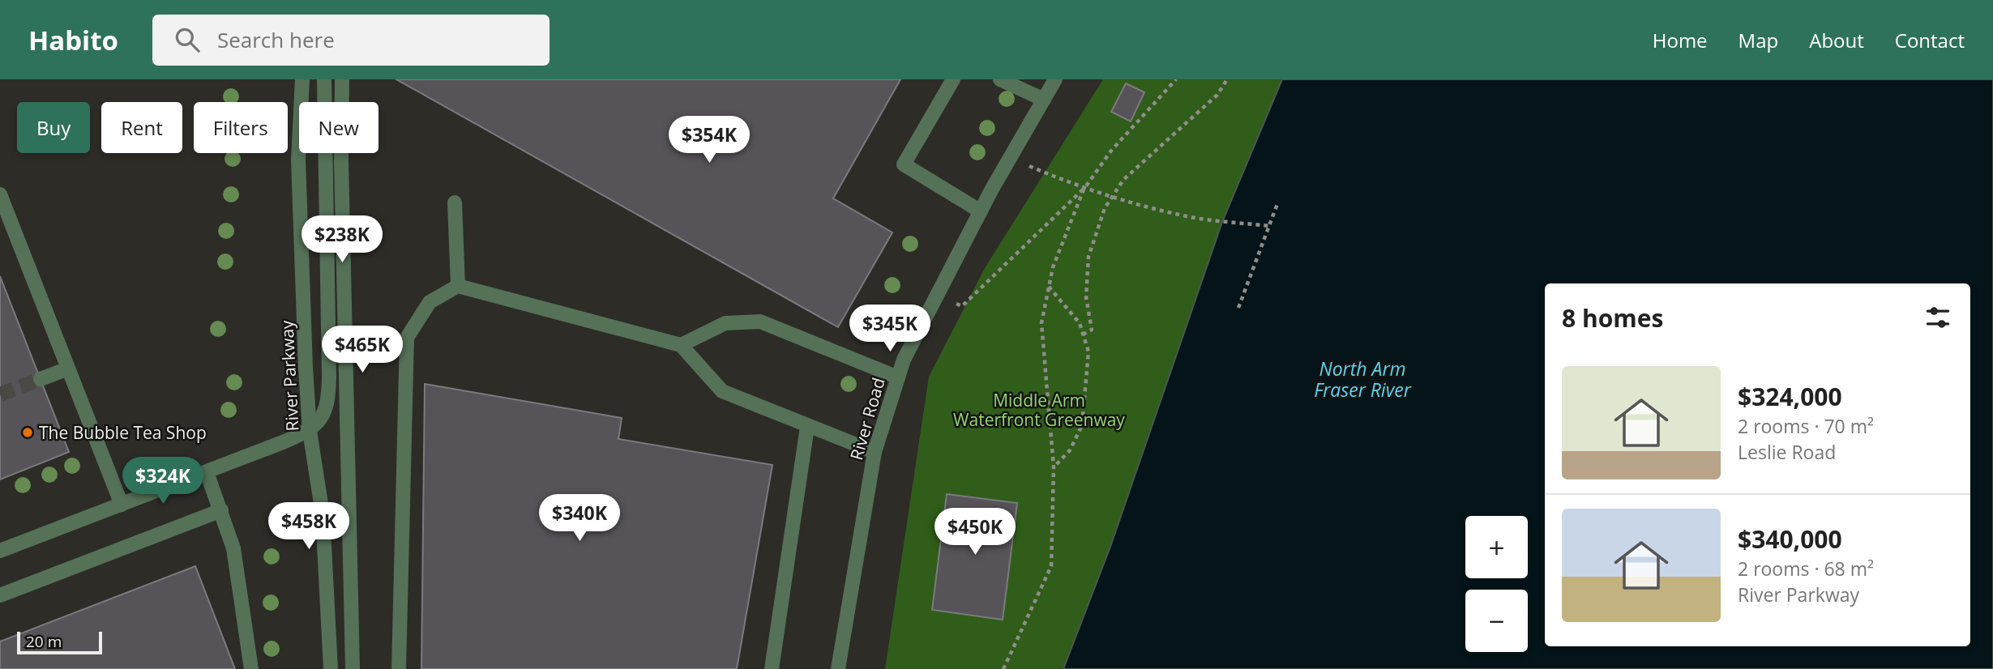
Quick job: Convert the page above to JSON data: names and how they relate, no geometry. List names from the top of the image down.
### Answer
{
  "streets": {
    "street": ["River Parkway", "River Road"]
  },
  "water": ["North Arm Fraser River"],
  "parks": ["Middle Arm Waterfront Greenway"],
  "places": ["The Bubble Tea Shop"],
  "scale_bar": "20 m",
  "page": {
    "header": "Habito",
    "search": "Search here",
    "nav": [
      "Home",
      "Map",
      "About",
      "Contact"
    ],
    "chip": [
      "Buy",
      "Rent",
      "Filters",
      "New"
    ],
    "price": [
      "$354K",
      "$238K",
      "$345K",
      "$465K",
      "$324K",
      "$340K",
      "$458K",
      "$450K"
    ],
    "heading": "8 homes",
    "list": [
      {
        "name": "$324,000",
        "note": "2 rooms · 70 m² · Leslie Road"
      },
      {
        "name": "$340,000",
        "note": "2 rooms · 68 m² · River Parkway"
      }
    ],
    "map_buttons": ["+", "−"],
    "scale": "20 m"
  }
}
